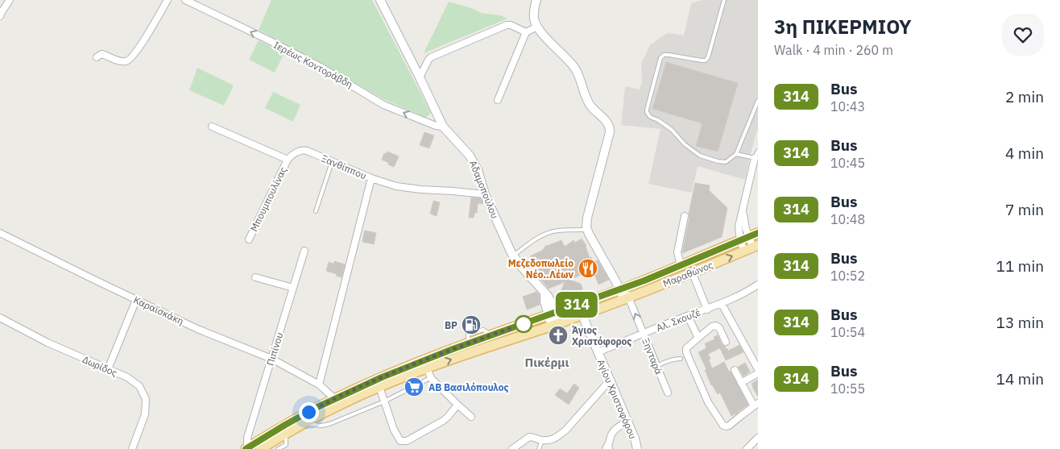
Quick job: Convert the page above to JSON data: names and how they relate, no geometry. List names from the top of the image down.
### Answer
{
  "streets": {
    "main road": ["Μαραθώνος"],
    "street": [
      "Ιερέως Κοντοράβδη",
      "Ξανθίππου",
      "Αδαμοπούλου",
      "Μπουμπουλίνας",
      "Καραϊσκάκη",
      "Αλ. Σκουζέ",
      "Πιπίνου",
      "Ξηνταρά",
      "Δωρίδος",
      "Αγίου Χριστοφόρου"
    ]
  },
  "crossings": [
    ["Ιερέως Κοντοράβδη", "Αδαμοπούλου"],
    ["Ξανθίππου", "Αδαμοπούλου"],
    ["Ξανθίππου", "Μπουμπουλίνας"],
    ["Αδαμοπούλου", "Μαραθώνος"],
    ["Μαραθώνος", "Καραϊσκάκη"],
    ["Μαραθώνος", "Πιπίνου"],
    ["Μαραθώνος", "Ξηνταρά"],
    ["Μαραθώνος", "Αγίου Χριστοφόρου"],
    ["Καραϊσκάκη", "Πιπίνου"],
    ["Αλ. Σκουζέ", "Ξηνταρά"],
    ["Αλ. Σκουζέ", "Αγίου Χριστοφόρου"]
  ],
  "one_way": ["Ιερέως Κοντοράβδη", "Ξηνταρά"],
  "districts": ["Πικέρμι"],
  "places": {
    "restaurant": ["Μεζεδοπωλείο Νέο..Λέων"],
    "fuel station": ["BP"],
    "church": ["Άγιος Χριστόφορος"],
    "supermarket": ["ΑΒ Βασιλόπουλος"]
  },
  "lines": ["bus line 314"],
  "page": {
    "on_map": "314",
    "heading": ["3η ΠΙΚΕΡΜΙΟΥ", "Walk · 4 min · 260 m"],
    "list": [
      {
        "mark": "314",
        "name": "Bus",
        "note": "10:43",
        "value": "2 min"
      },
      {
        "mark": "314",
        "name": "Bus",
        "note": "10:45",
        "value": "4 min"
      },
      {
        "mark": "314",
        "name": "Bus",
        "note": "10:48",
        "value": "7 min"
      },
      {
        "mark": "314",
        "name": "Bus",
        "note": "10:52",
        "value": "11 min"
      },
      {
        "mark": "314",
        "name": "Bus",
        "note": "10:54",
        "value": "13 min"
      },
      {
        "mark": "314",
        "name": "Bus",
        "note": "10:55",
        "value": "14 min"
      }
    ]
  }
}
